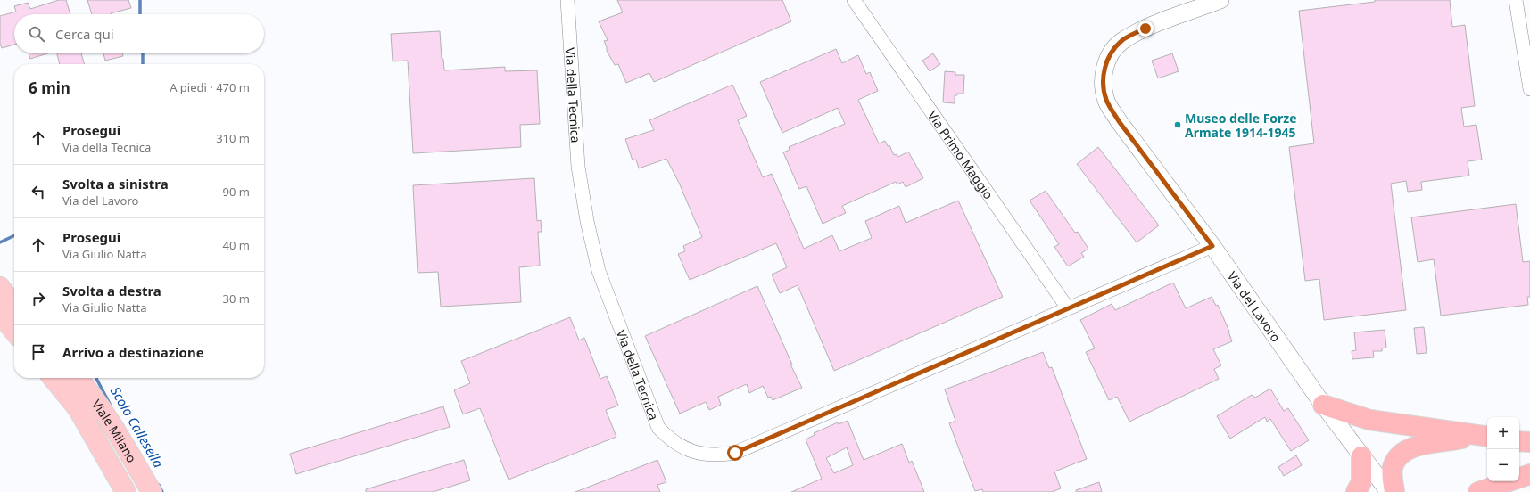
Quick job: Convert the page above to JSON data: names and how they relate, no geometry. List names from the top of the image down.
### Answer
{
  "streets": {
    "main road": ["Viale Milano"],
    "street": ["Via della Tecnica", "Via Primo Maggio", "Via del Lavoro"]
  },
  "crossings": [
    ["Via della Tecnica", "Via Primo Maggio"],
    ["Via della Tecnica", "Via del Lavoro"]
  ],
  "water": ["Scolo Callesella"],
  "places": ["Museo delle Forze Armate 1914-1945"],
  "page": {
    "search": "Cerca qui",
    "heading": ["6 min", "A piedi · 470 m"],
    "list": [
      ["Prosegui", "Via della Tecnica", "310 m"],
      ["Svolta a sinistra", "Via del Lavoro", "90 m"],
      ["Prosegui", "Via Giulio Natta", "40 m"],
      ["Svolta a destra", "Via Giulio Natta", "30 m"],
      "Arrivo a destinazione"
    ],
    "map_buttons": ["+", "−"]
  }
}
